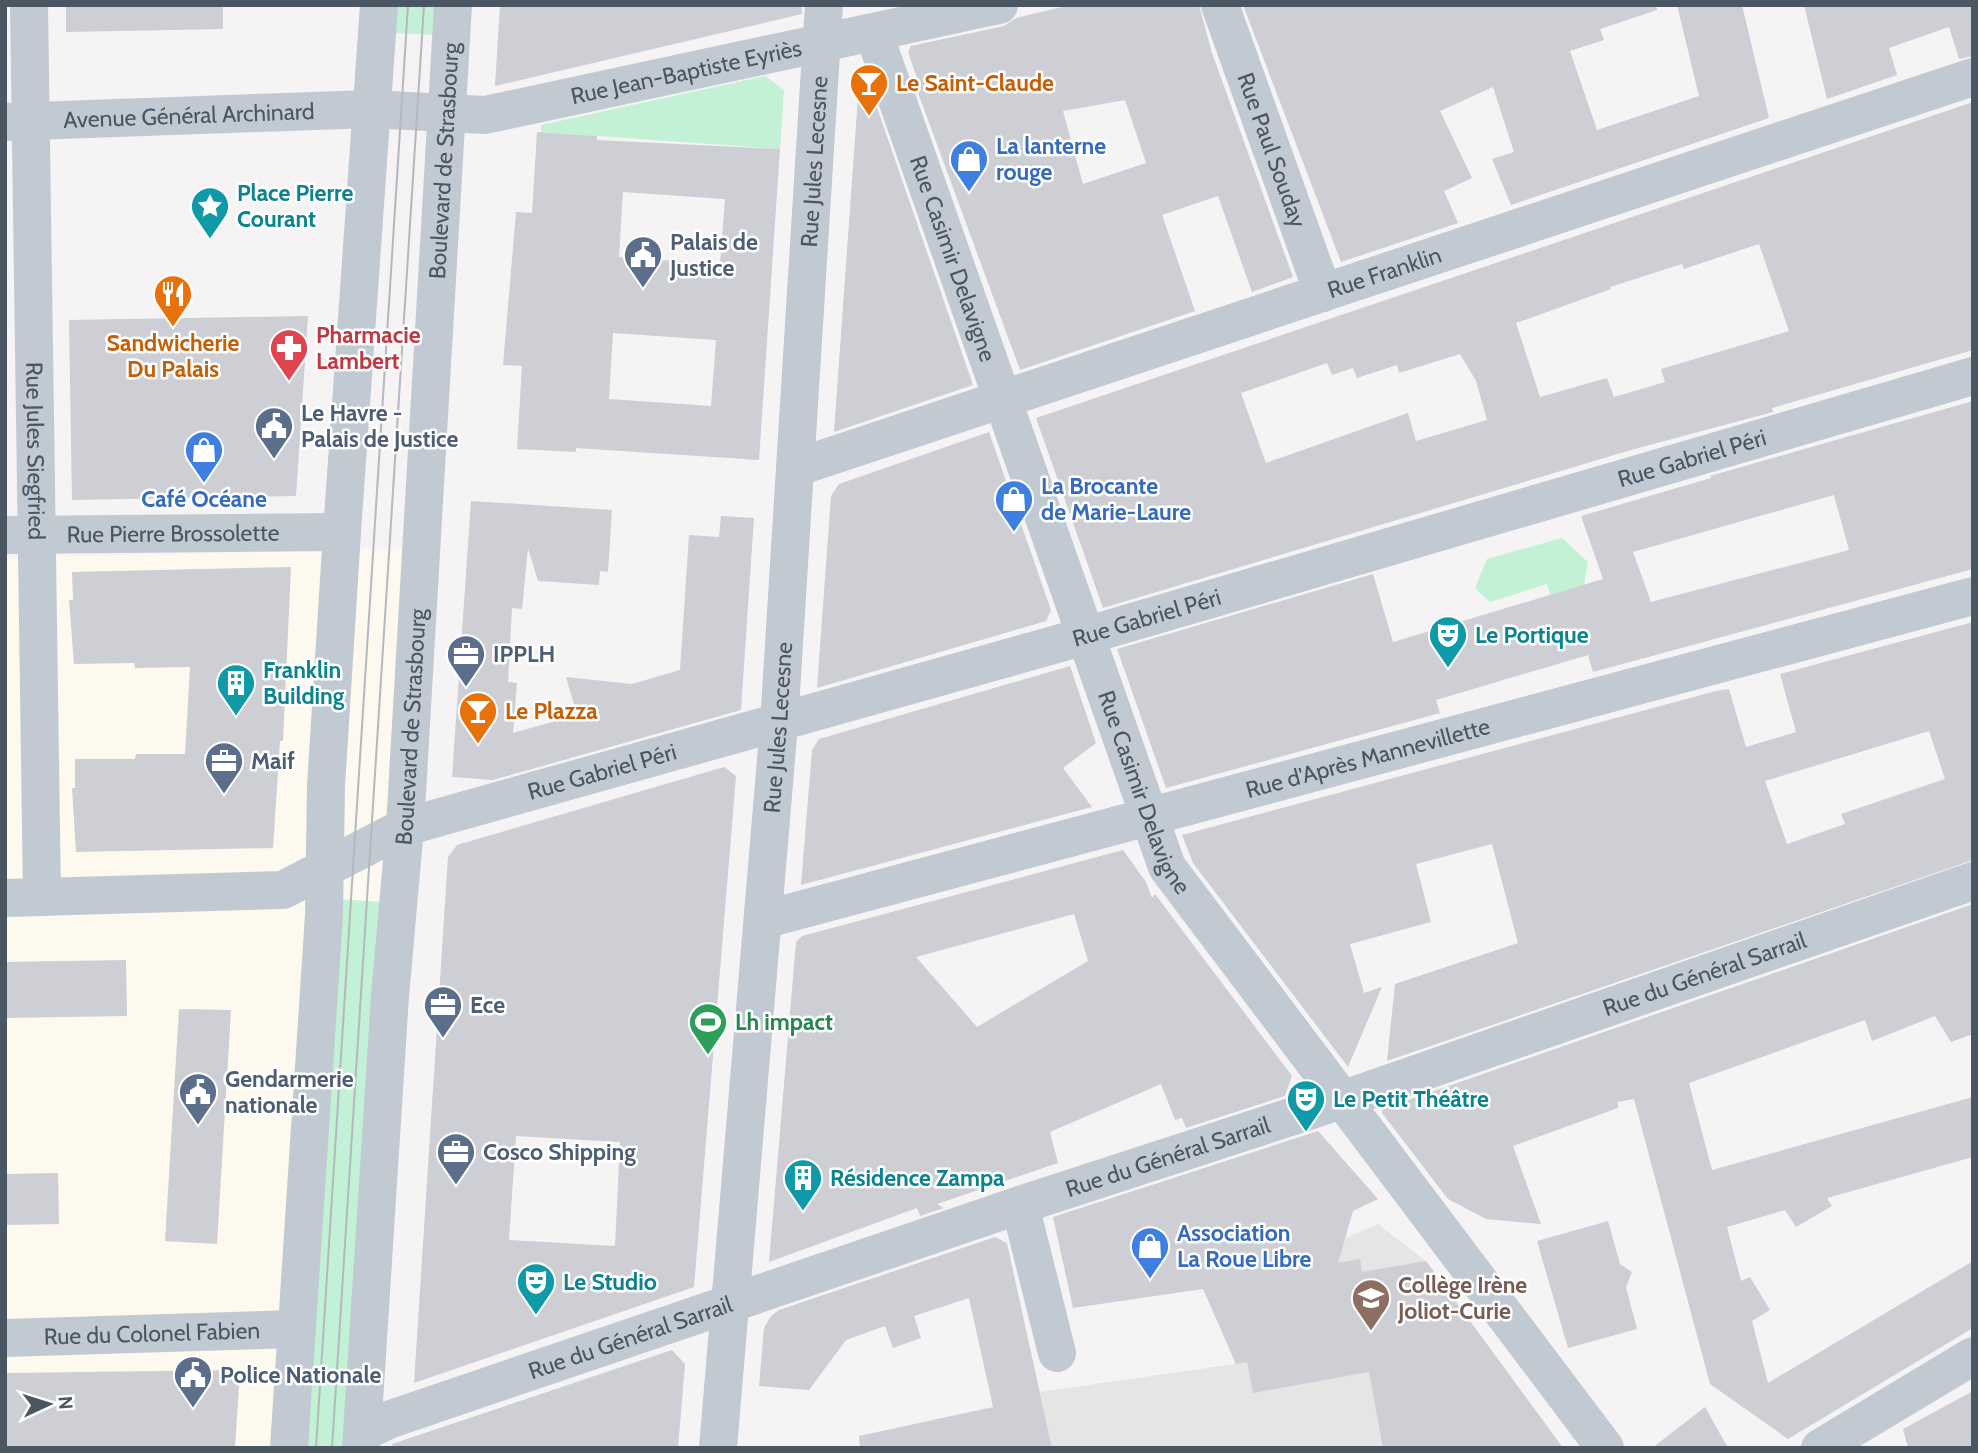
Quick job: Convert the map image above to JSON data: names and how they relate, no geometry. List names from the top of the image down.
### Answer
{
  "streets": {
    "street": [
      "Rue Jean-Baptiste Eyriès",
      "Avenue Général Archinard",
      "Rue Paul Souday",
      "Boulevard de Strasbourg",
      "Rue Jules Lecesne",
      "Rue Casimir Delavigne",
      "Rue Franklin",
      "Rue Jules Siegfried",
      "Rue Gabriel Péri",
      "Rue Pierre Brossolette",
      "Rue d'Après Mannevillette",
      "Rue du Général Sarrail",
      "Rue du Colonel Fabien"
    ]
  },
  "crossings": [
    ["Rue Jean-Baptiste Eyriès", "Avenue Général Archinard"],
    ["Rue Jean-Baptiste Eyriès", "Boulevard de Strasbourg"],
    ["Rue Jean-Baptiste Eyriès", "Rue Jules Lecesne"],
    ["Rue Jean-Baptiste Eyriès", "Rue Casimir Delavigne"],
    ["Avenue Général Archinard", "Rue Jules Siegfried"],
    ["Rue Paul Souday", "Rue Franklin"],
    ["Boulevard de Strasbourg", "Rue Gabriel Péri"],
    ["Boulevard de Strasbourg", "Rue du Général Sarrail"],
    ["Rue Jules Lecesne", "Rue Franklin"],
    ["Rue Jules Lecesne", "Rue Gabriel Péri"],
    ["Rue Jules Lecesne", "Rue d'Après Mannevillette"],
    ["Rue Jules Lecesne", "Rue du Général Sarrail"],
    ["Rue Casimir Delavigne", "Rue Franklin"],
    ["Rue Casimir Delavigne", "Rue Gabriel Péri"],
    ["Rue Casimir Delavigne", "Rue d'Après Mannevillette"],
    ["Rue Casimir Delavigne", "Rue du Général Sarrail"],
    ["Rue Jules Siegfried", "Rue Gabriel Péri"],
    ["Rue Jules Siegfried", "Rue Pierre Brossolette"]
  ],
  "places": {
    "bar": ["Le Saint-Claude", "Le Plazza"],
    "shop": [
      "La lanterne rouge",
      "Café Océane",
      "La Brocante de Marie-Laure",
      "Association La Roue Libre"
    ],
    "place": ["Place Pierre Courant"],
    "public building": [
      "Palais de Justice",
      "Le Havre - Palais de Justice",
      "Gendarmerie nationale",
      "Police Nationale"
    ],
    "restaurant": ["Sandwicherie Du Palais"],
    "pharmacy": ["Pharmacie Lambert"],
    "theatre": ["Le Portique", "Le Petit Théâtre", "Le Studio"],
    "office": [
      "IPPLH",
      "Maif",
      "Ece",
      "Cosco Shipping"
    ],
    "building": ["Franklin Building", "Résidence Zampa"],
    "sports": ["Lh impact"],
    "school or university": ["Collège Irène Joliot-Curie"]
  },
  "north": "right"
}
